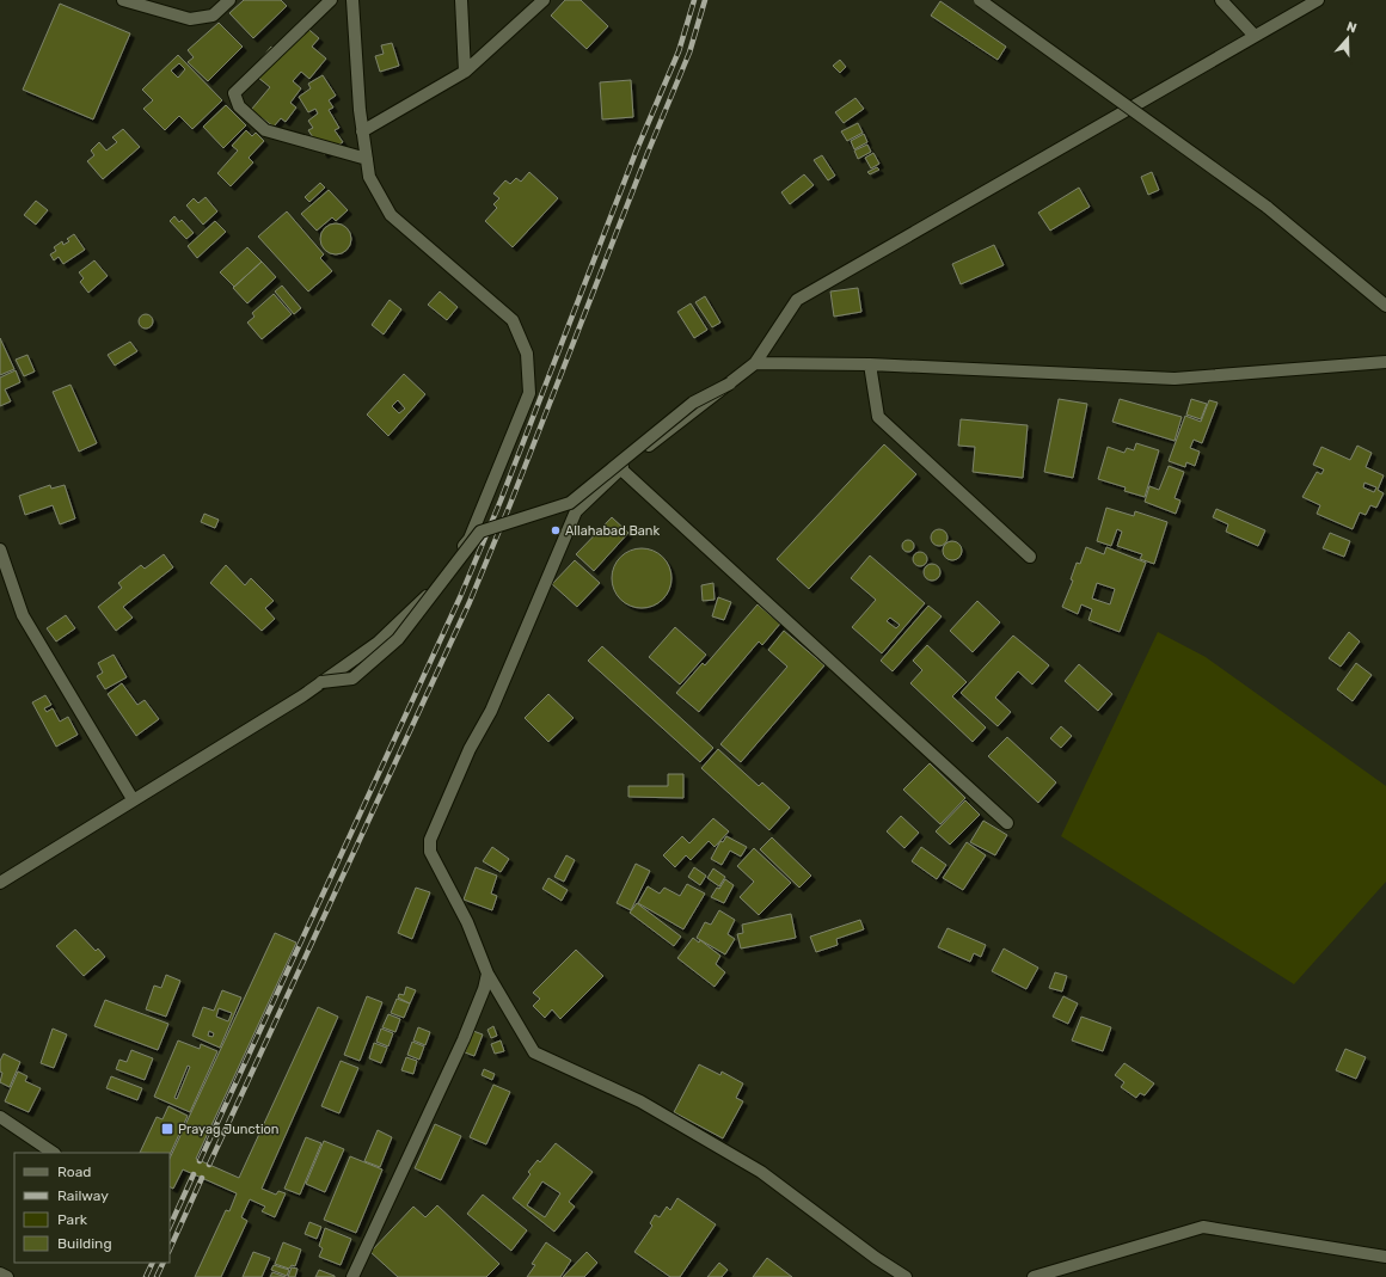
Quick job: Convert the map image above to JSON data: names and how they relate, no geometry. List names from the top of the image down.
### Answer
{
  "places": {
    "other": ["Allahabad Bank"],
    "transit": ["Prayag Junction"]
  },
  "legend": [
    "Road",
    "Railway",
    "Park",
    "Building"
  ],
  "north": "top"
}
